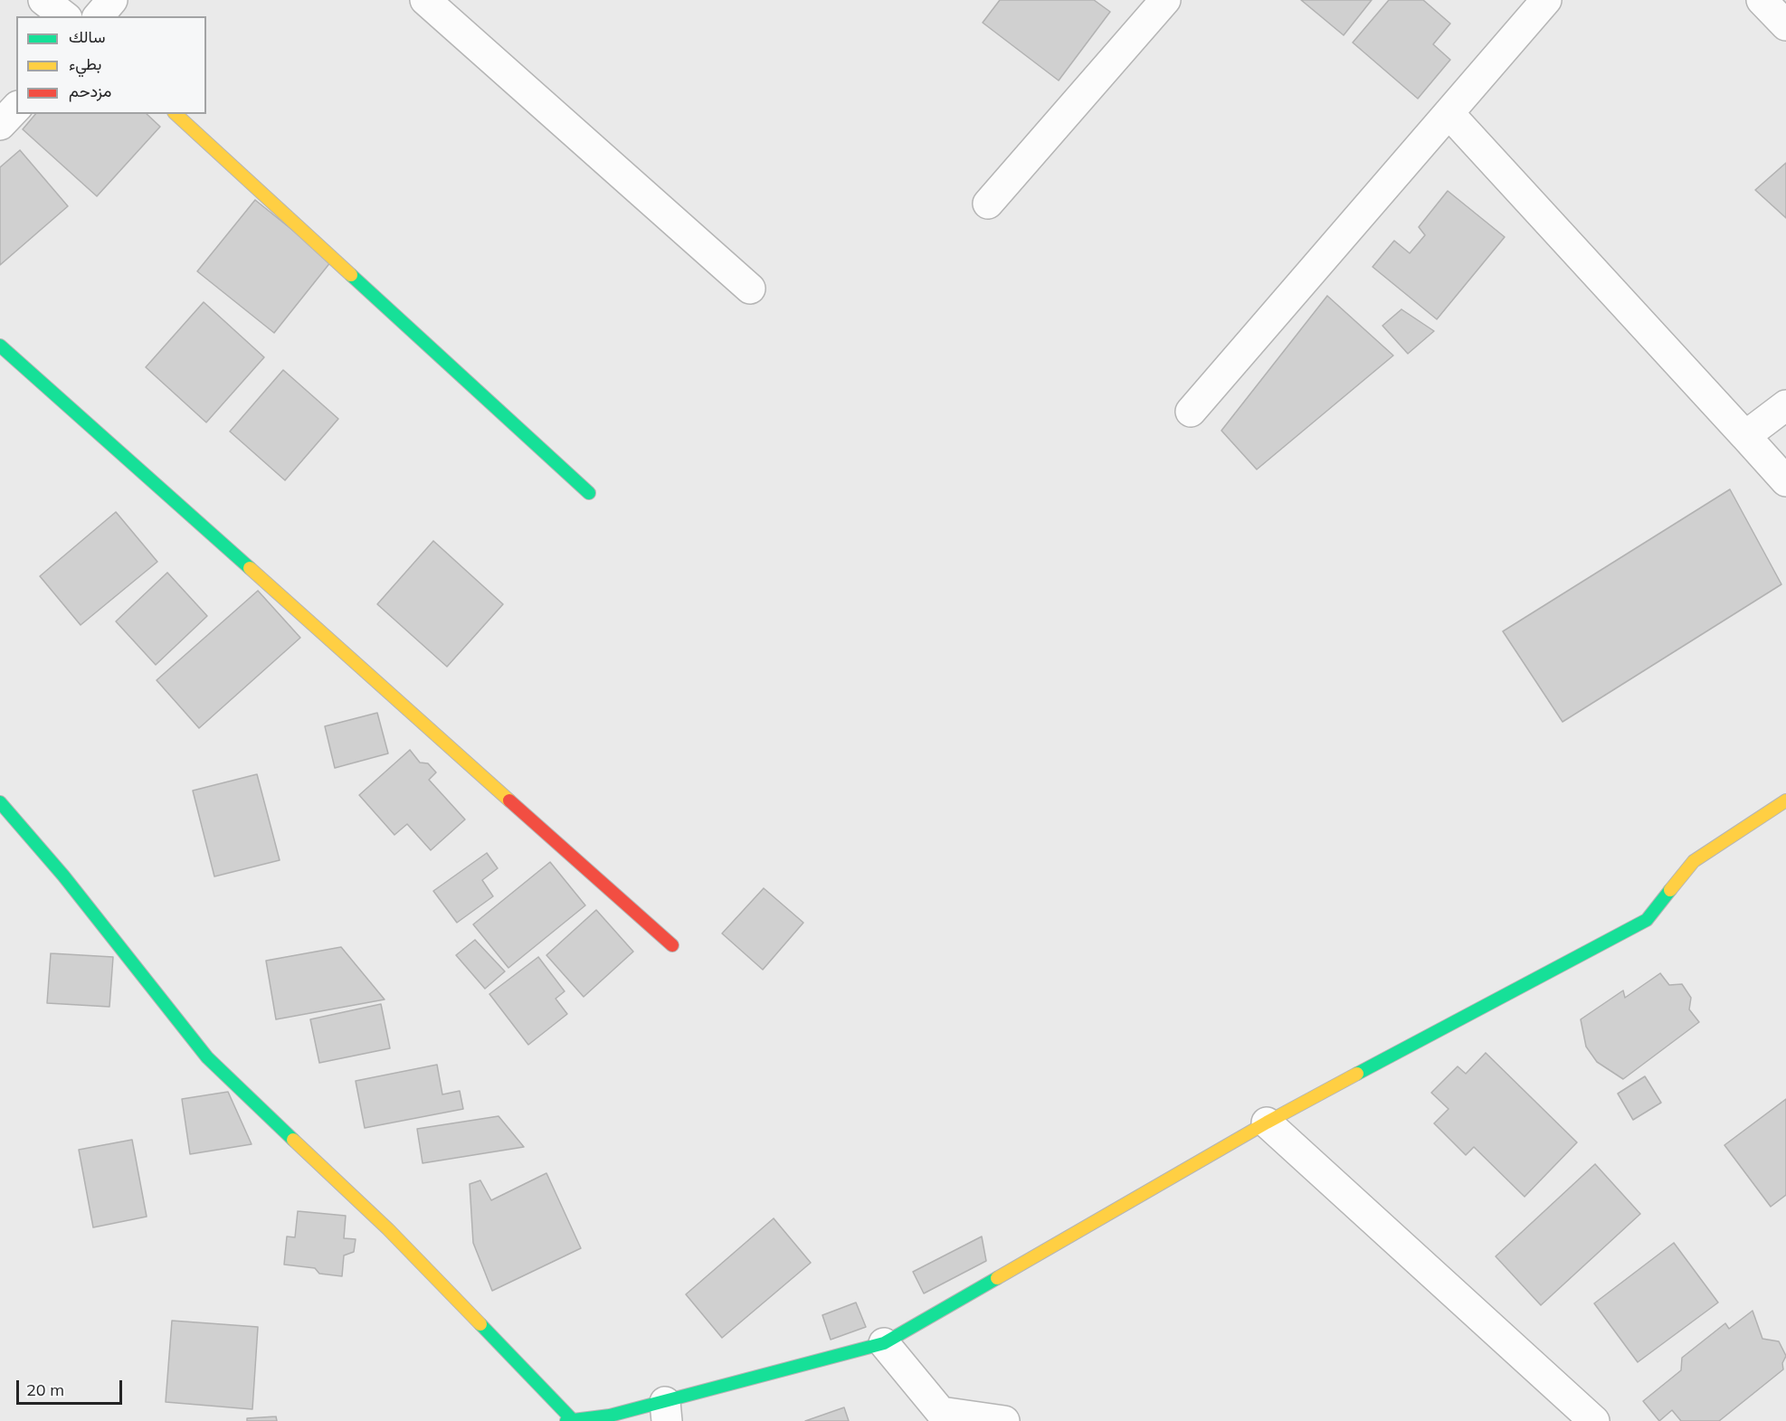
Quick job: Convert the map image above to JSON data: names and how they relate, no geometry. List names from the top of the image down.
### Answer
{
  "legend": ["سالك", "بطيء", "مزدحم"],
  "scale_bar": "20 m"
}
